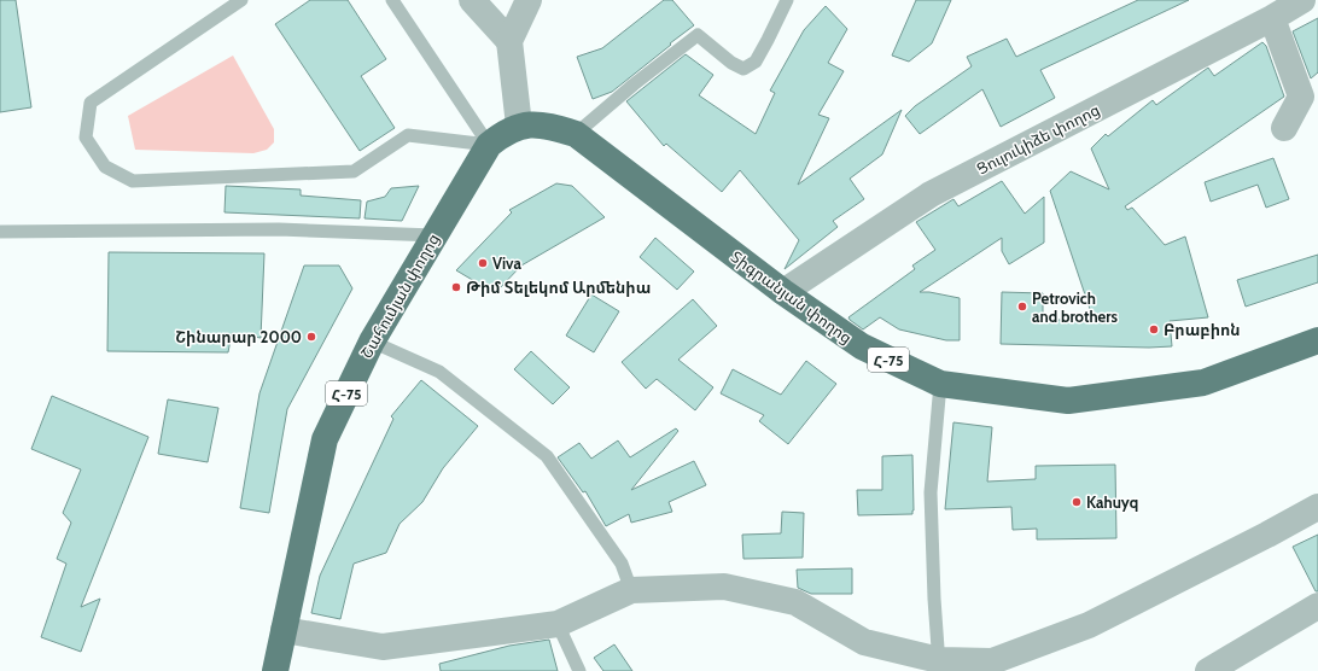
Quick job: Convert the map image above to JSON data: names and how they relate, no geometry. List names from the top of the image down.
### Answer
{
  "streets": {
    "highway": ["Շահումյան փողոց", "Տիգրանյան փողոց", "Հ-75"],
    "street": ["Ցուլուկիձե փողոց"]
  },
  "crossings": [
    ["Ցուլուկիձե փողոց", "Տիգրանյան փողոց"],
    ["Շահումյան փողոց", "Տիգրանյան փողոց"]
  ],
  "places": [
    "Viva",
    "Թիմ Տելեկոմ Արմենիա",
    "Petrovich and brothers",
    "Բրաբիոն",
    "Շինարար 2000",
    "Kahuyq"
  ]
}
